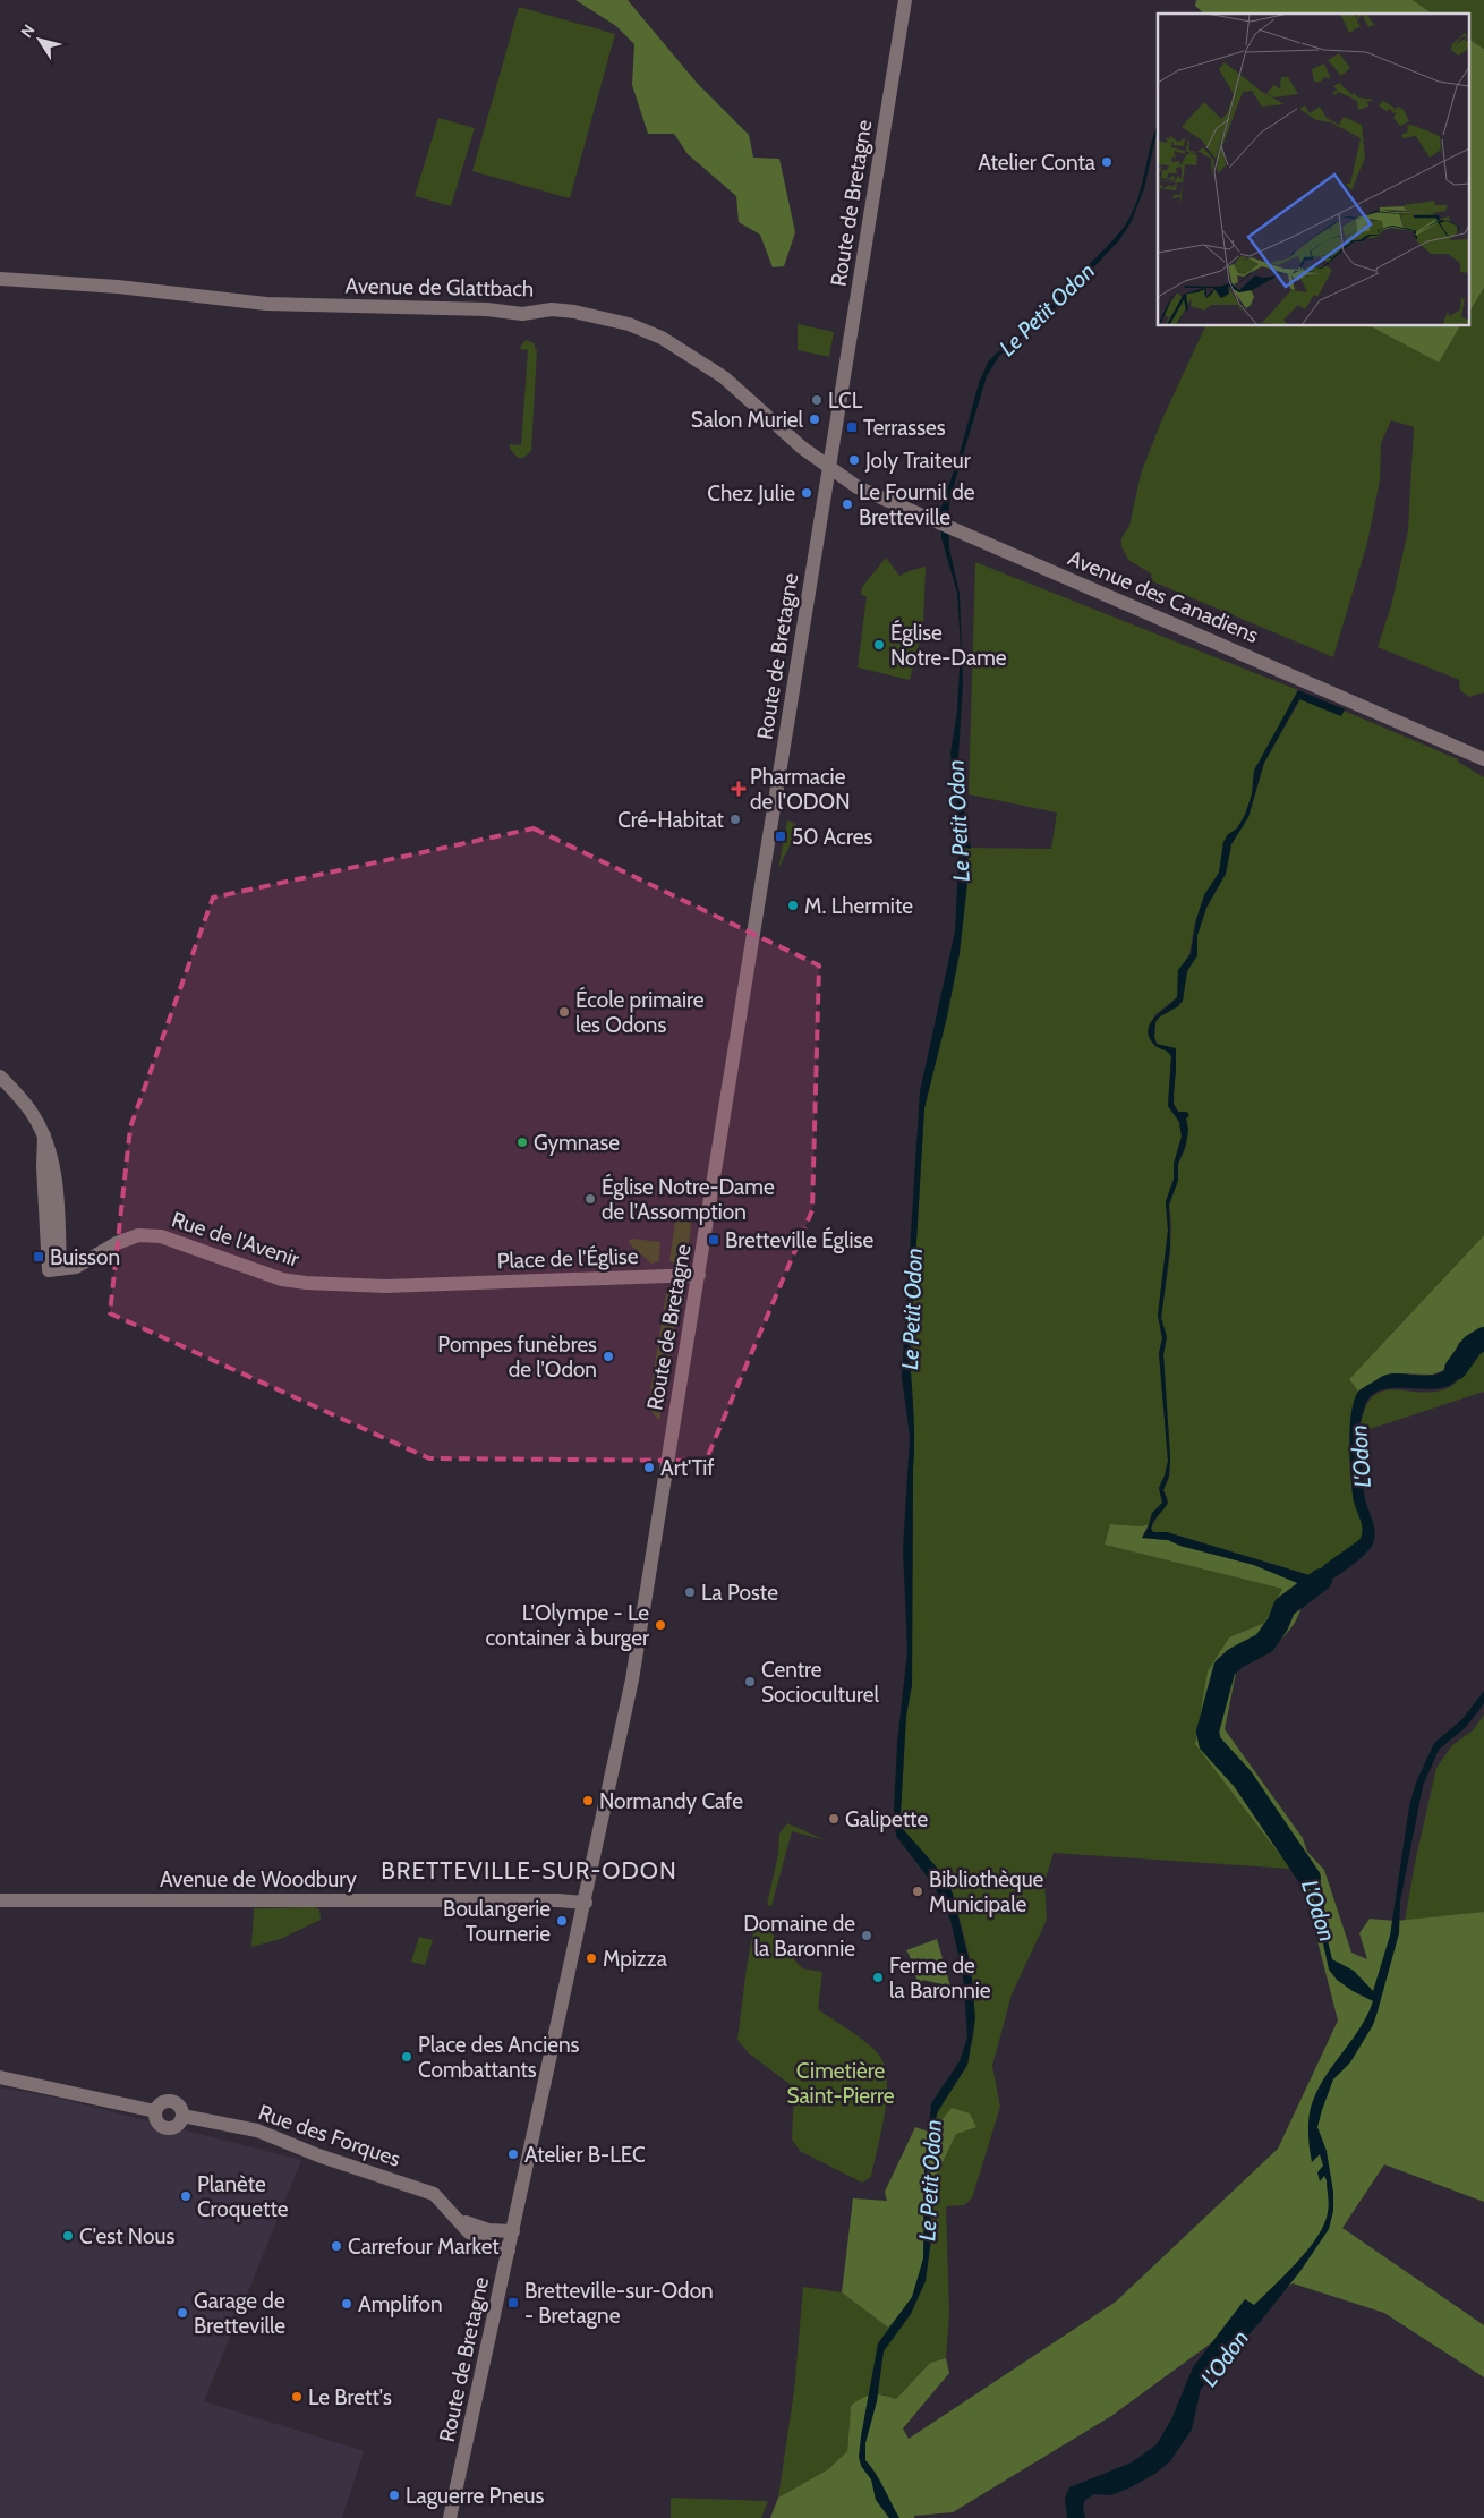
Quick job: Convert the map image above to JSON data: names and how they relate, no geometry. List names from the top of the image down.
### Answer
{
  "streets": {
    "main road": [
      "Route de Bretagne",
      "Avenue de Glattbach",
      "Avenue des Canadiens",
      "Rue de l'Avenir",
      "Place de l'Église",
      "Avenue de Woodbury",
      "Rue des Forques"
    ]
  },
  "crossings": [
    ["Route de Bretagne", "Avenue de Glattbach"],
    ["Route de Bretagne", "Avenue des Canadiens"],
    ["Route de Bretagne", "Place de l'Église"],
    ["Route de Bretagne", "Avenue de Woodbury"],
    ["Route de Bretagne", "Rue des Forques"],
    ["Avenue de Glattbach", "Avenue des Canadiens"],
    ["Rue de l'Avenir", "Place de l'Église"]
  ],
  "districts": ["BRETTEVILLE-SUR-ODON"],
  "water": ["Le Petit Odon", "L'Odon"],
  "parks": ["Cimetière Saint-Pierre"],
  "places": {
    "other": [
      "Atelier Conta",
      "LCL",
      "Salon Muriel",
      "Joly Traiteur",
      "Chez Julie",
      "Le Fournil de Bretteville",
      "Église Notre-Dame",
      "Cré-Habitat",
      "M. Lhermite",
      "École primaire les Odons",
      "Gymnase",
      "Église Notre-Dame de l'Assomption",
      "Pompes funèbres de l'Odon",
      "Art'Tif",
      "La Poste",
      "L'Olympe - Le container à burger",
      "Centre Socioculturel",
      "Normandy Cafe",
      "Galipette",
      "Bibliothèque Municipale",
      "Boulangerie Tournerie",
      "Domaine de la Baronnie",
      "Mpizza",
      "Ferme de la Baronnie",
      "Place des Anciens Combattants",
      "Atelier B-LEC",
      "Planète Croquette",
      "C'est Nous",
      "Carrefour Market",
      "Amplifon",
      "Garage de Bretteville",
      "Le Brett's",
      "Laguerre Pneus"
    ],
    "transit": [
      "Terrasses",
      "50 Acres",
      "Bretteville Église",
      "Buisson",
      "Bretteville-sur-Odon - Bretagne"
    ],
    "health": ["Pharmacie de l'ODON"]
  },
  "north": "top left"
}
